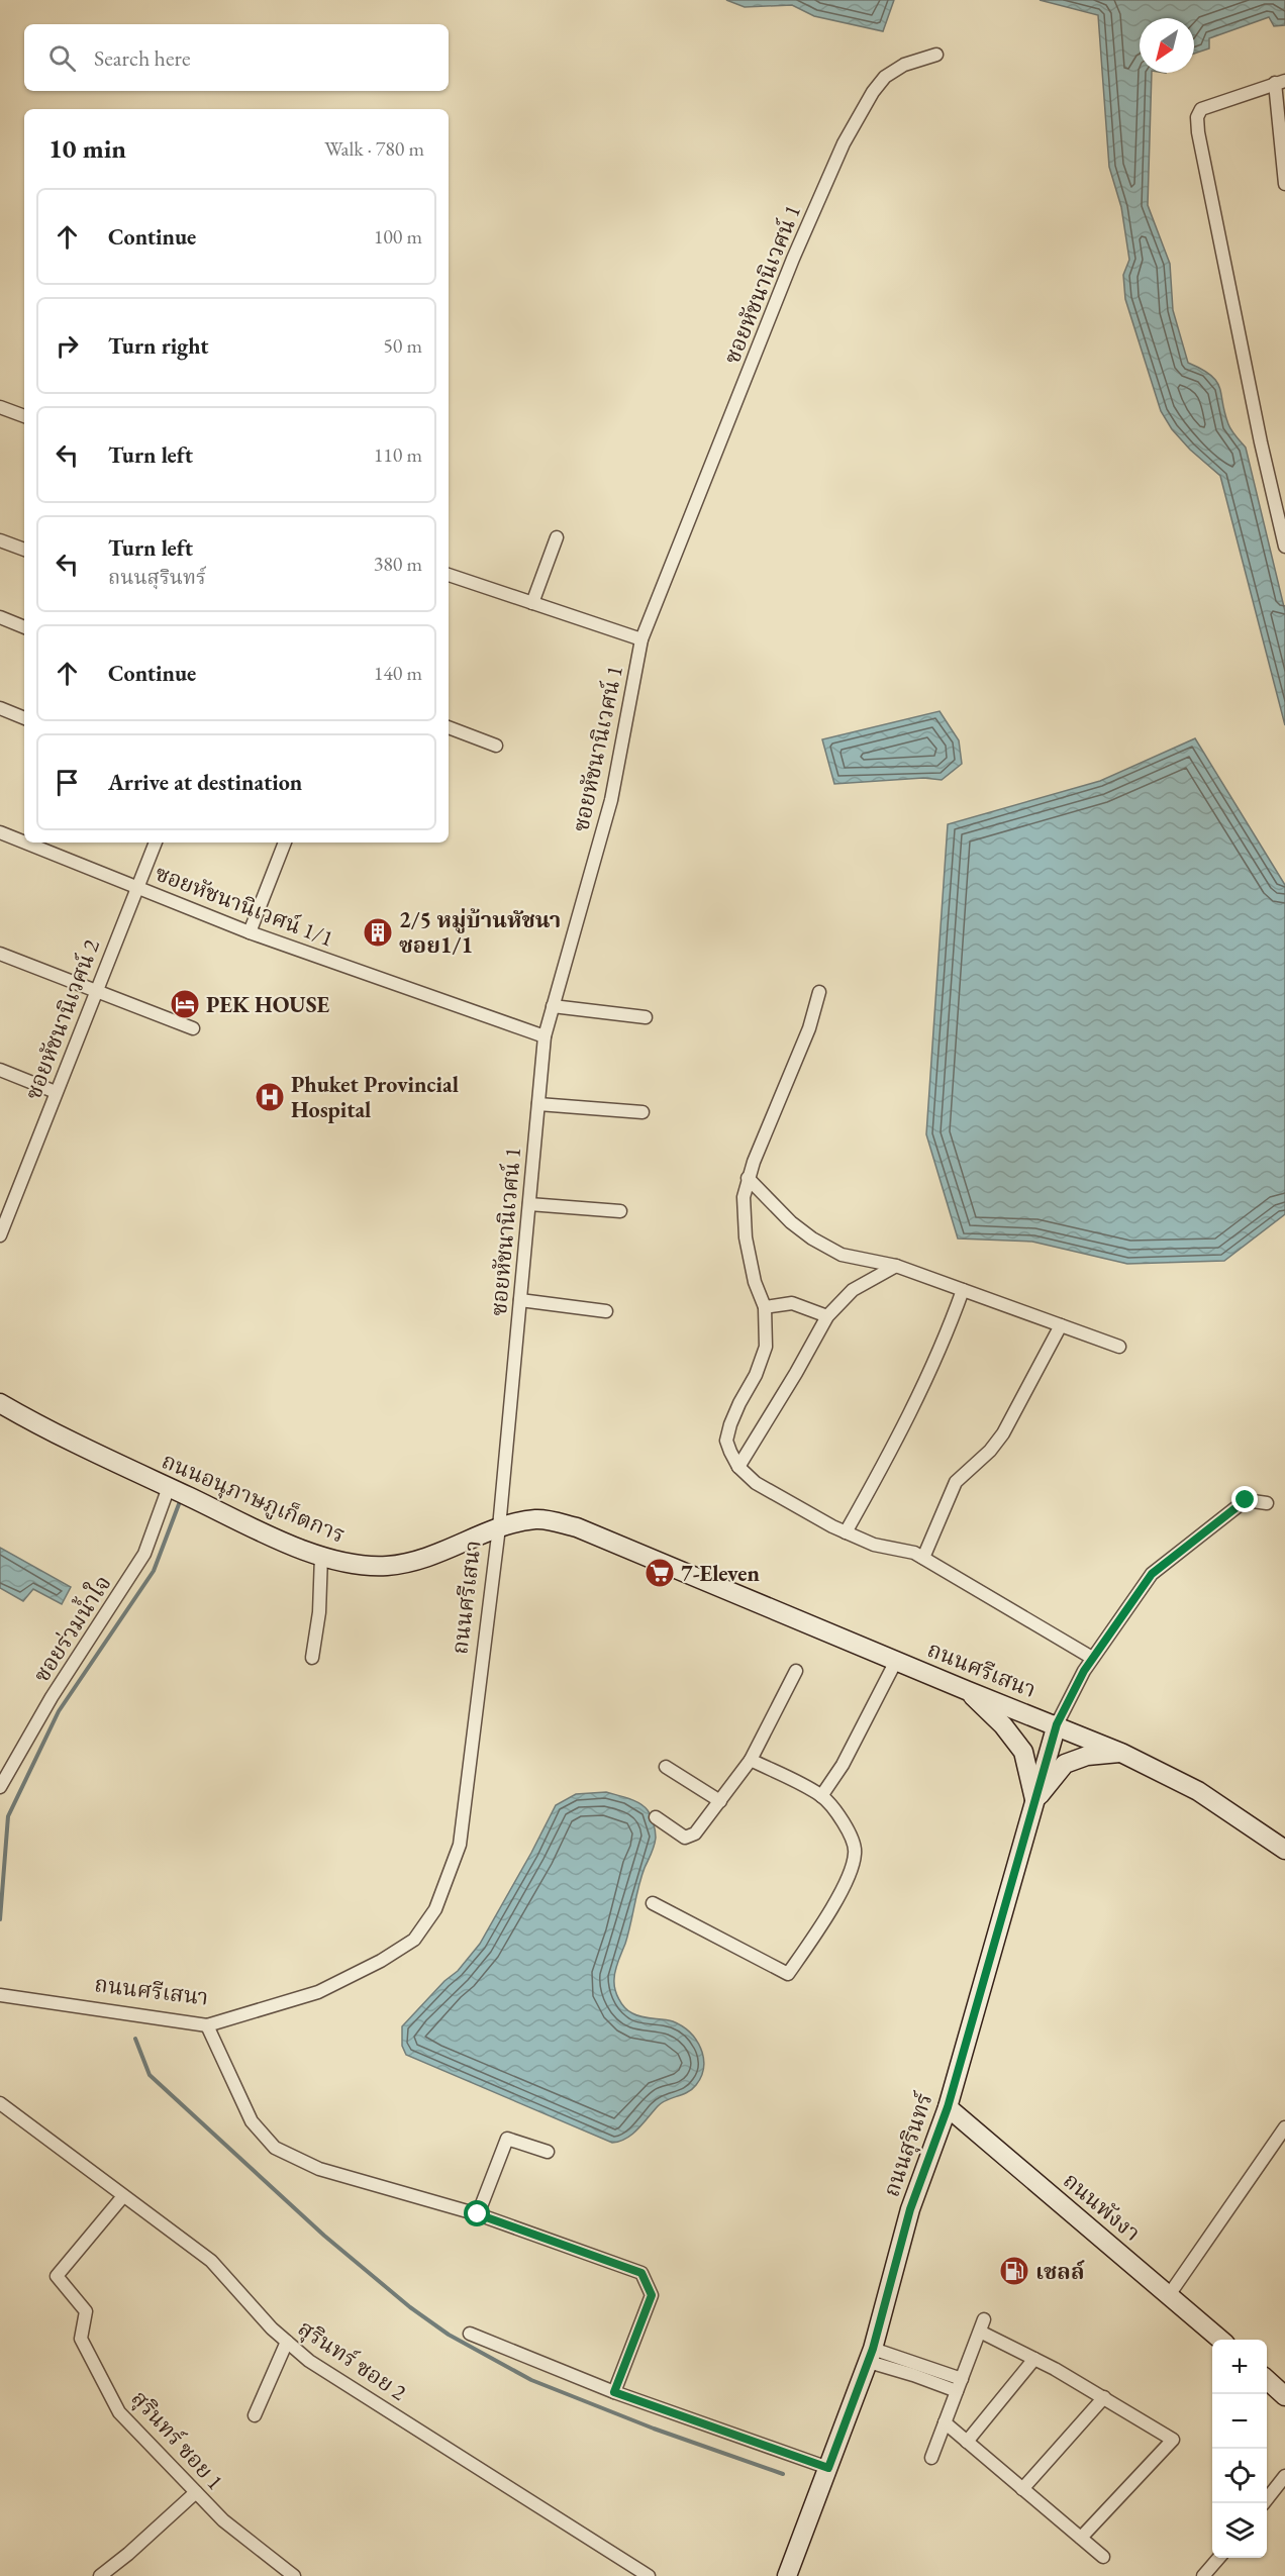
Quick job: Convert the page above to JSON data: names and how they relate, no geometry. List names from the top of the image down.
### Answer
{
  "streets": {
    "street": [
      "ซอยหัชนานิเวศน์ 1",
      "ซอยหัชนานิเวศน์ 1/1",
      "ซอยหัชนานิเวศน์ 2",
      "ถนนอนุภาษภูเก็ตการ",
      "ถนนศรีเสนา",
      "ซอยร่วมน้ำใจ",
      "ถนนสุรินทร์",
      "ถนนพังงา",
      "สุรินทร์ ซอย 2",
      "สุรินทร์ ซอย 1"
    ]
  },
  "crossings": [
    ["ซอยหัชนานิเวศน์ 1", "ซอยหัชนานิเวศน์ 1/1"],
    ["ซอยหัชนานิเวศน์ 1", "ถนนอนุภาษภูเก็ตการ"],
    ["ซอยหัชนานิเวศน์ 1", "ถนนศรีเสนา"],
    ["ซอยหัชนานิเวศน์ 1/1", "ซอยหัชนานิเวศน์ 2"],
    ["ถนนอนุภาษภูเก็ตการ", "ถนนศรีเสนา"],
    ["ถนนอนุภาษภูเก็ตการ", "ซอยร่วมน้ำใจ"],
    ["ถนนศรีเสนา", "ถนนสุรินทร์"],
    ["ถนนสุรินทร์", "ถนนพังงา"],
    ["สุรินทร์ ซอย 2", "สุรินทร์ ซอย 1"]
  ],
  "places": {
    "building": ["2/5 หมู่บ้านหัชนา ซอย1/1"],
    "hotel": ["PEK HOUSE"],
    "hospital": ["Phuket Provincial Hospital"],
    "supermarket": ["7-Eleven"],
    "fuel station": ["เชลล์"]
  },
  "north": "bottom left",
  "page": {
    "search": "Search here",
    "heading": ["10 min", "Walk · 780 m"],
    "list": [
      ["Continue", "100 m"],
      ["Turn right", "50 m"],
      ["Turn left", "110 m"],
      ["Turn left", "ถนนสุรินทร์", "380 m"],
      ["Continue", "140 m"],
      "Arrive at destination"
    ],
    "map_buttons": ["+", "−"]
  }
}
